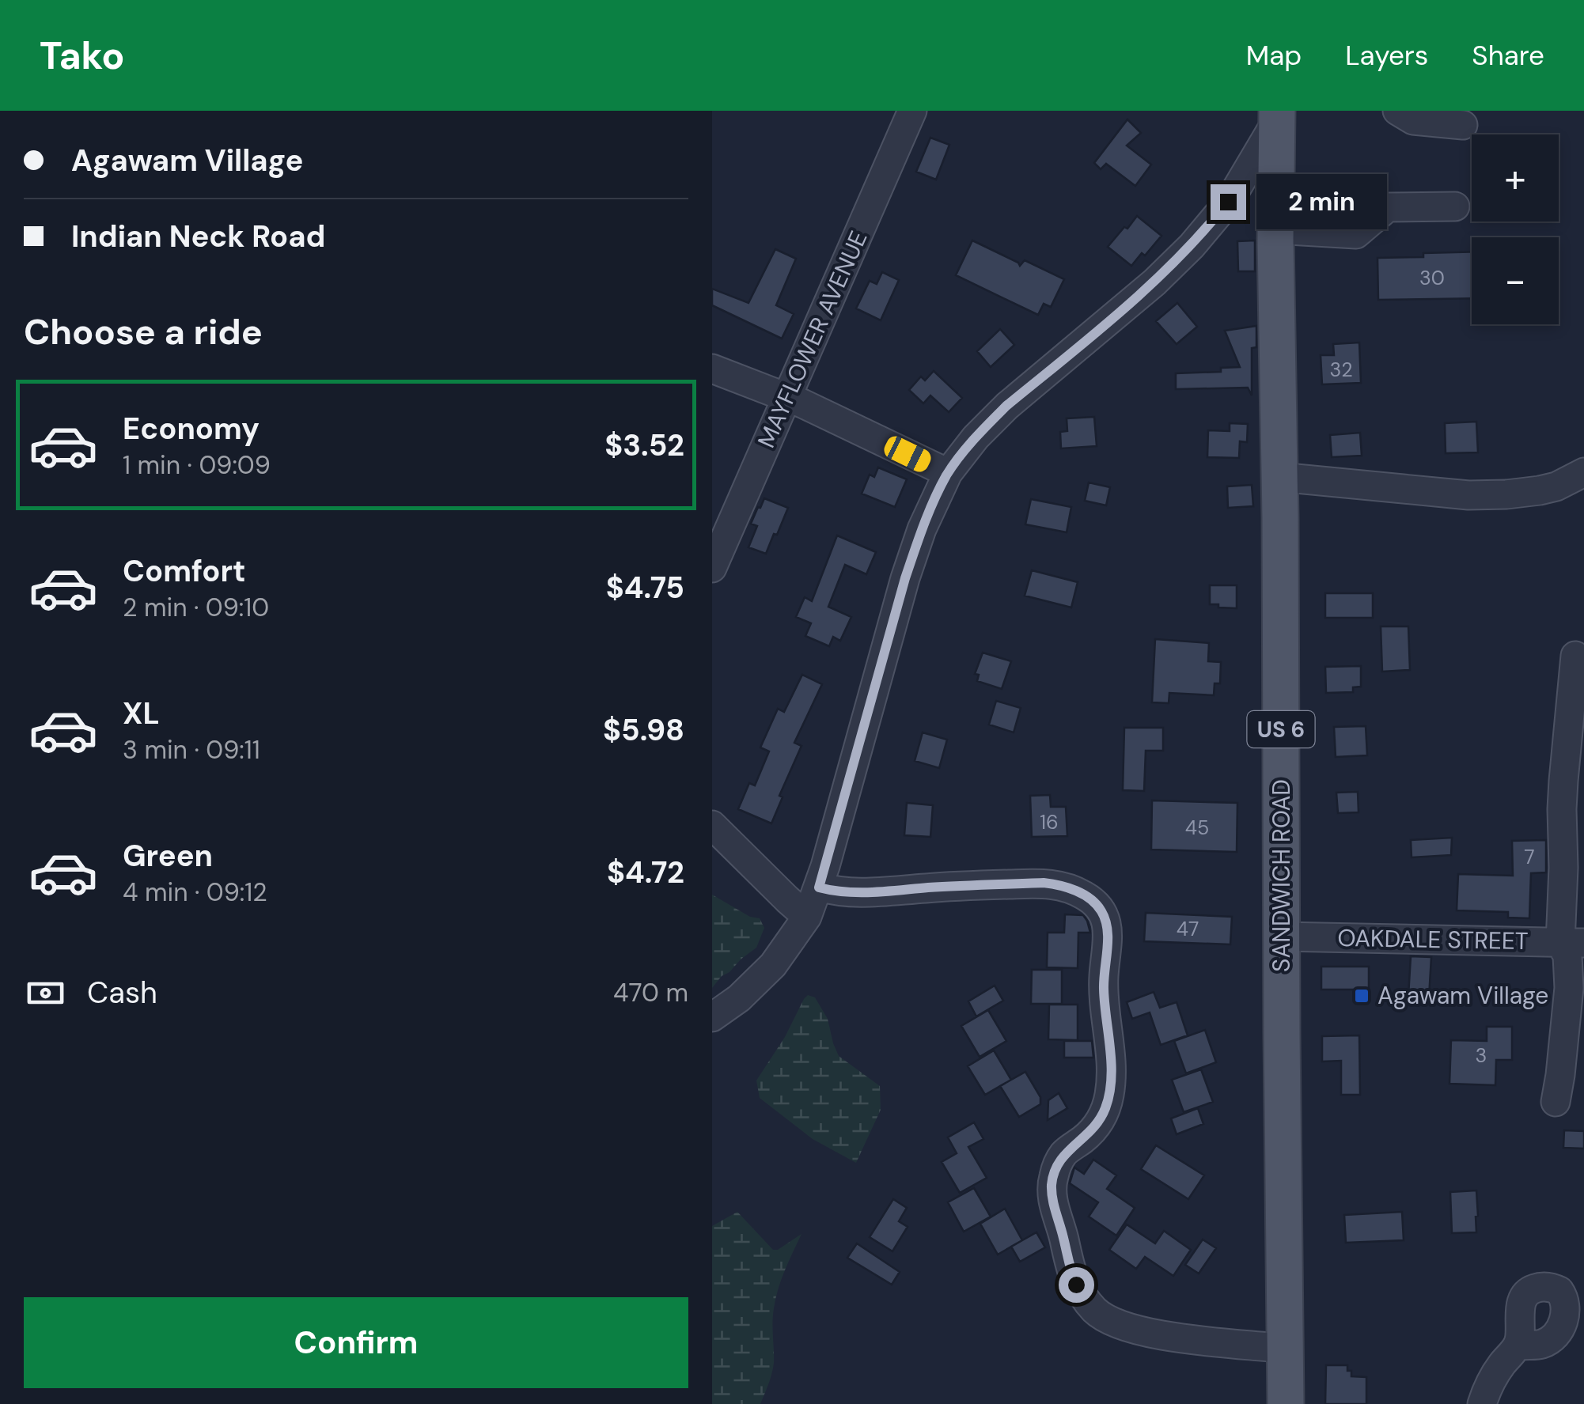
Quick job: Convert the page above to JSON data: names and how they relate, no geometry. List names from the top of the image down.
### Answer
{
  "streets": {
    "main road": ["US 6", "SANDWICH ROAD"],
    "street": ["MAYFLOWER AVENUE", "OAKDALE STREET"]
  },
  "crossings": [
    ["SANDWICH ROAD", "OAKDALE STREET"]
  ],
  "places": {
    "transit": ["Agawam Village"]
  },
  "house_numbers": [
    "30",
    "32",
    "16",
    "45",
    "7",
    "47",
    "3"
  ],
  "page": {
    "header": "Tako",
    "nav": ["Map", "Layers", "Share"],
    "banner": ["Agawam Village", "Indian Neck Road"],
    "map_buttons": ["+", "−"],
    "bubble": "2 min",
    "heading": "Choose a ride",
    "list": [
      {
        "name": "Economy",
        "note": "1 min · 09:09",
        "value": "$3.52"
      },
      {
        "name": "Comfort",
        "note": "2 min · 09:10",
        "value": "$4.75"
      },
      {
        "name": "XL",
        "note": "3 min · 09:11",
        "value": "$5.98"
      },
      {
        "name": "Green",
        "note": "4 min · 09:12",
        "value": "$4.72"
      }
    ],
    "pay": ["Cash", "470 m"],
    "buttons": "Confirm"
  }
}
